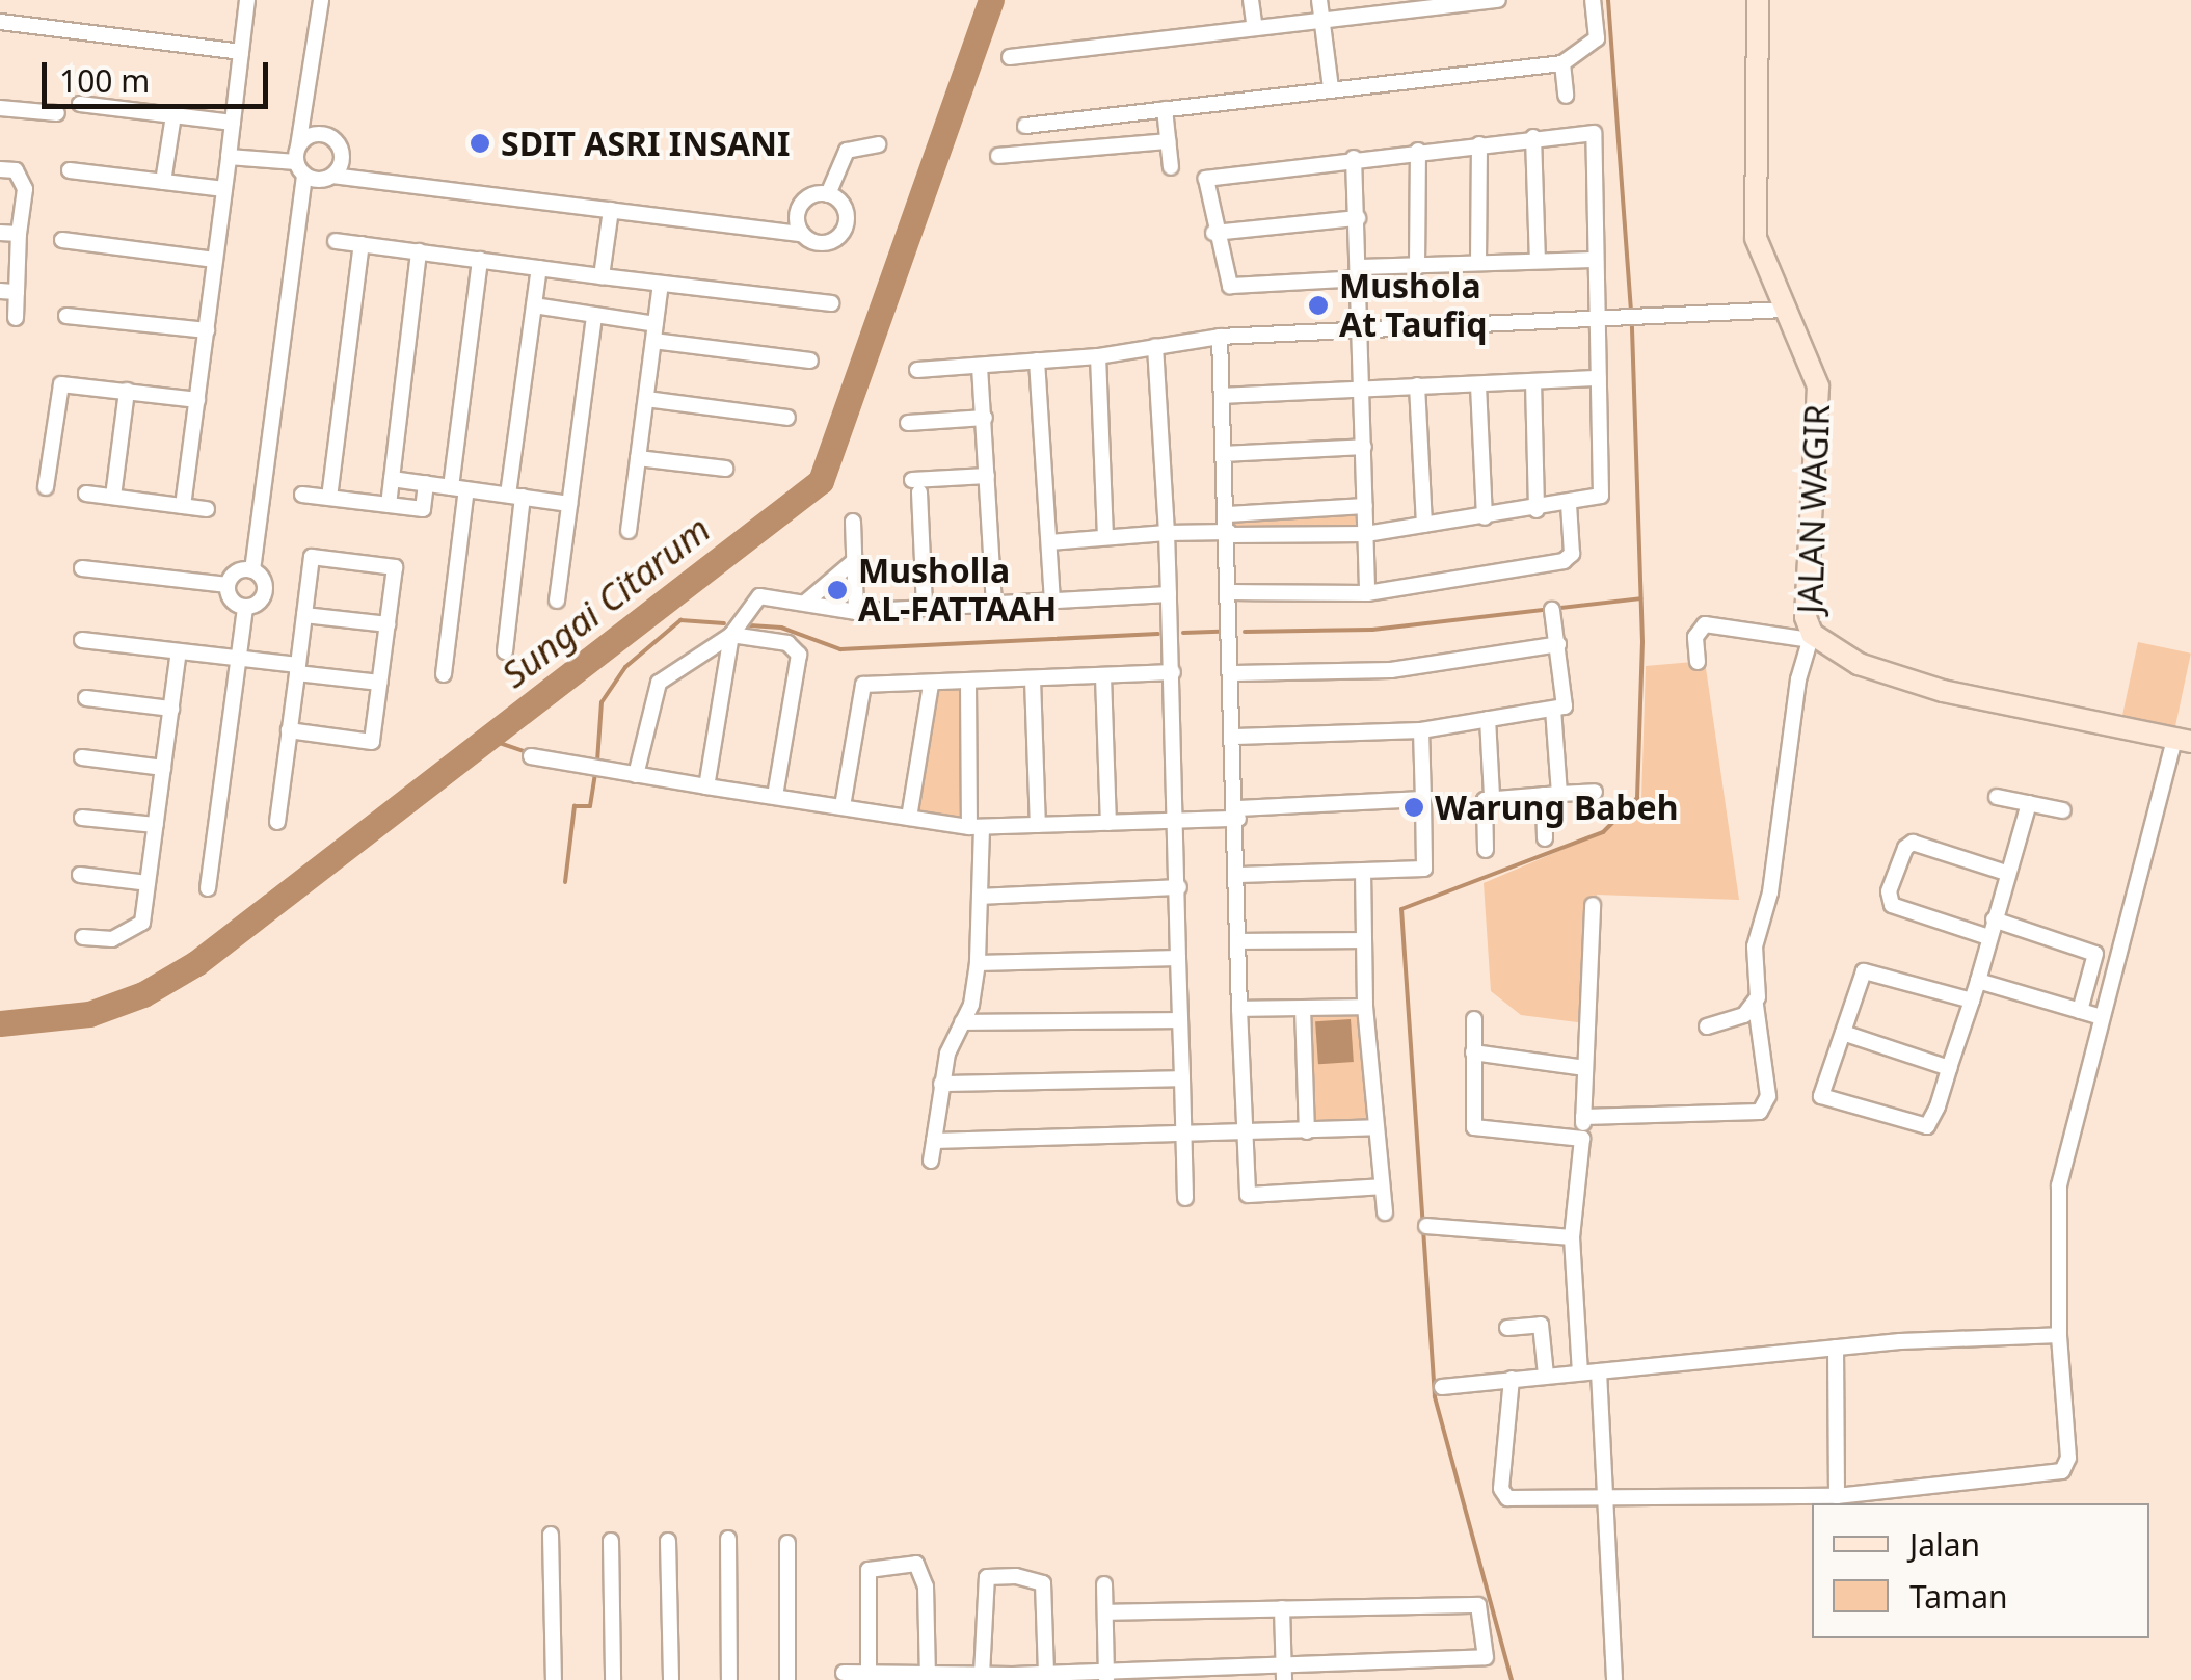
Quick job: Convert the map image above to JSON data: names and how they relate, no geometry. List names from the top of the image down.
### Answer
{
  "streets": {
    "street": ["JALAN WAGIR"]
  },
  "water": ["Sungai Citarum"],
  "places": [
    "SDIT ASRI INSANI",
    "Mushola At Taufiq",
    "Musholla AL-FATTAAH",
    "Warung Babeh"
  ],
  "legend": ["Jalan", "Taman"],
  "scale_bar": "100 m"
}
